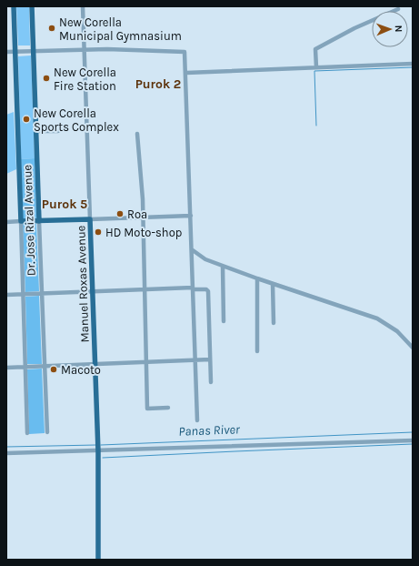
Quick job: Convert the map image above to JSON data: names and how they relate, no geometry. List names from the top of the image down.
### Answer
{
  "streets": {
    "main road": ["Dr. Jose Rizal Avenue", "Manuel Roxas Avenue"]
  },
  "districts": ["Purok 2", "Purok 5"],
  "water": ["Panas River"],
  "places": [
    "New Corella Municipal Gymnasium",
    "New Corella Fire Station",
    "New Corella Sports Complex",
    "Roa",
    "HD Moto-shop",
    "Macoto"
  ],
  "north": "right"
}
